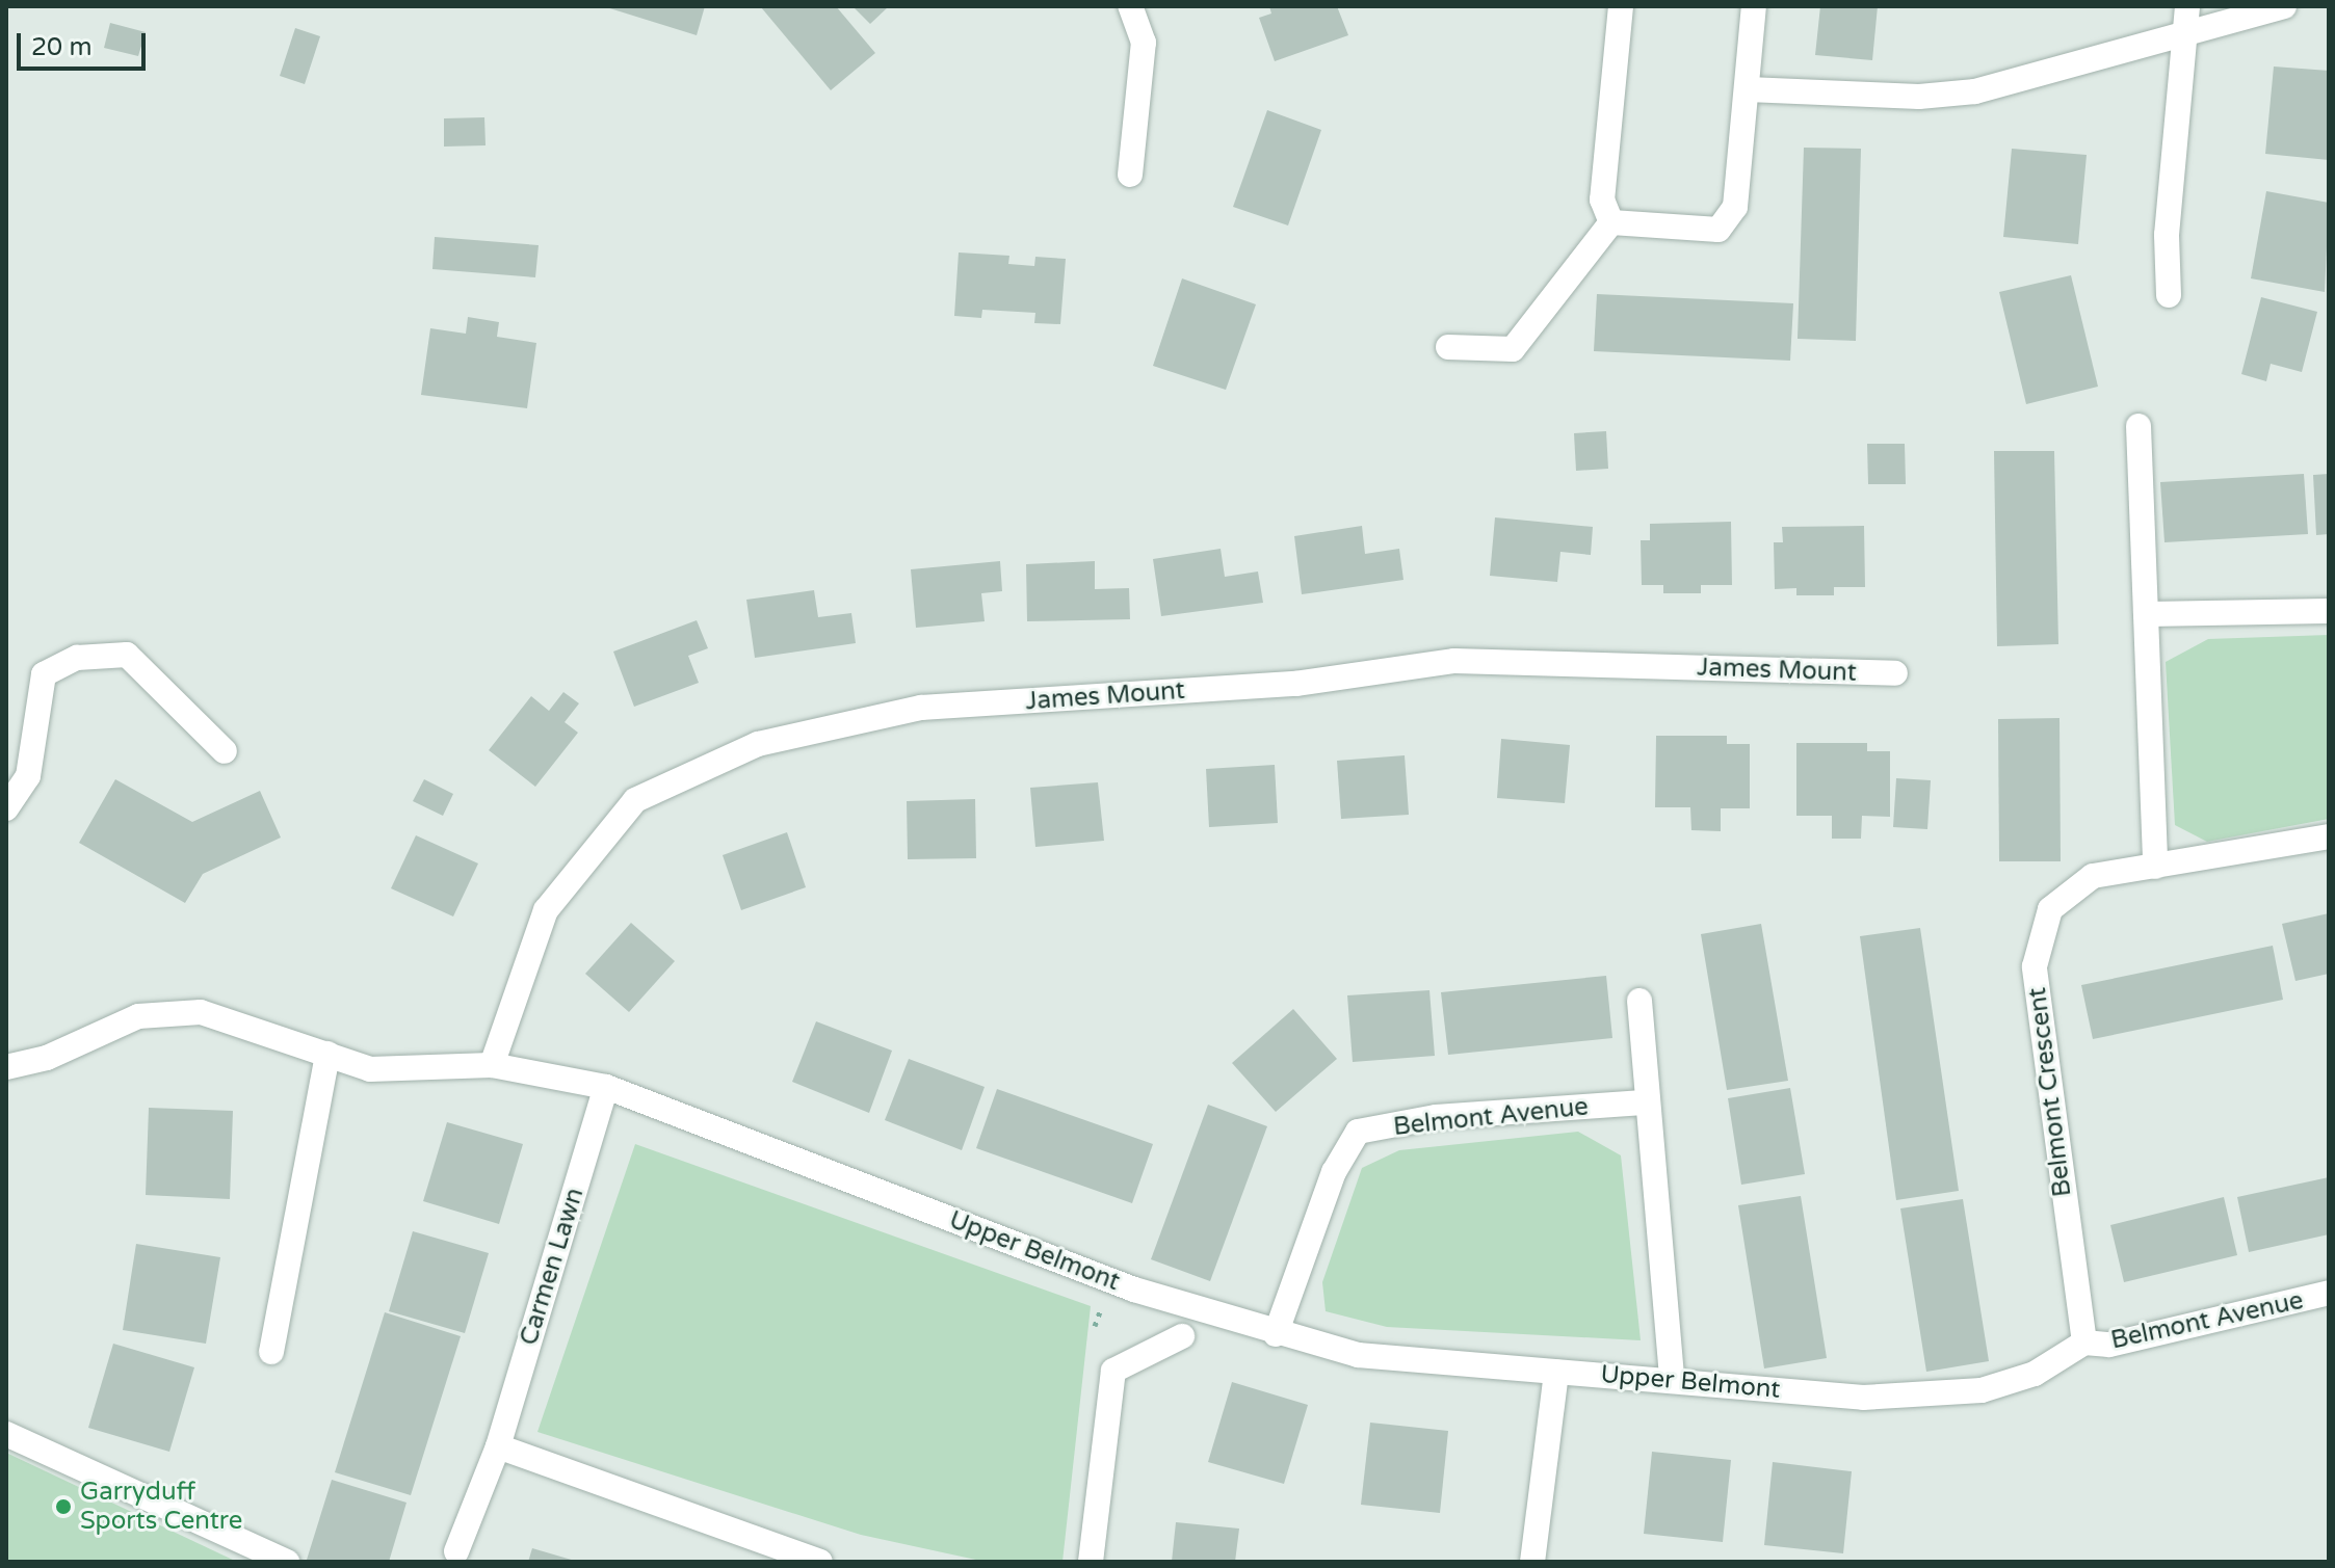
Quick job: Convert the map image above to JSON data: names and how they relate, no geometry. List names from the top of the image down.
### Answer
{
  "streets": {
    "street": [
      "James Mount",
      "Belmont Crescent",
      "Belmont Avenue",
      "Upper Belmont",
      "Carmen Lawn"
    ]
  },
  "crossings": [
    ["James Mount", "Upper Belmont"],
    ["Belmont Crescent", "Belmont Avenue"],
    ["Belmont Crescent", "Upper Belmont"],
    ["Belmont Avenue", "Upper Belmont"],
    ["Upper Belmont", "Carmen Lawn"]
  ],
  "places": ["Garryduff Sports Centre"],
  "scale_bar": "20 m"
}
